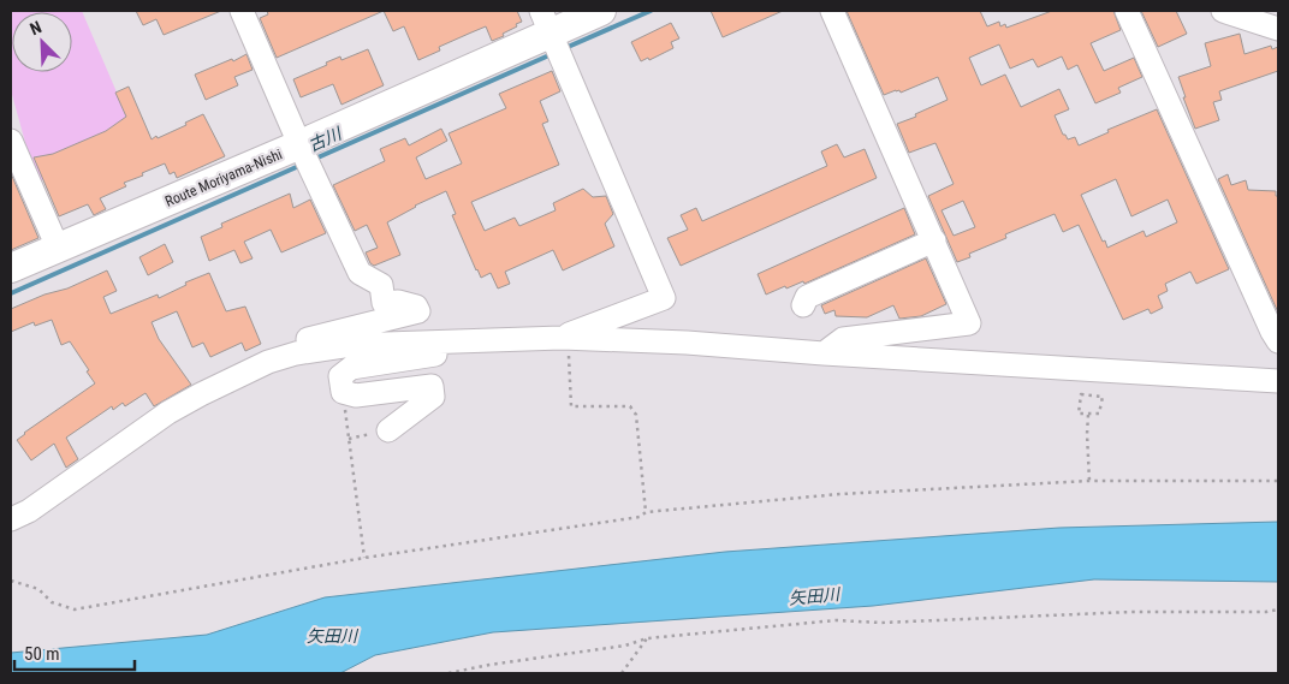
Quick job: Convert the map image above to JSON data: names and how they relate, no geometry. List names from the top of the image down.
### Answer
{
  "streets": {
    "main road": ["Route Moriyama-Nishi"]
  },
  "water": ["古川", "矢田川"],
  "scale_bar": "50 m",
  "north": "top left"
}
